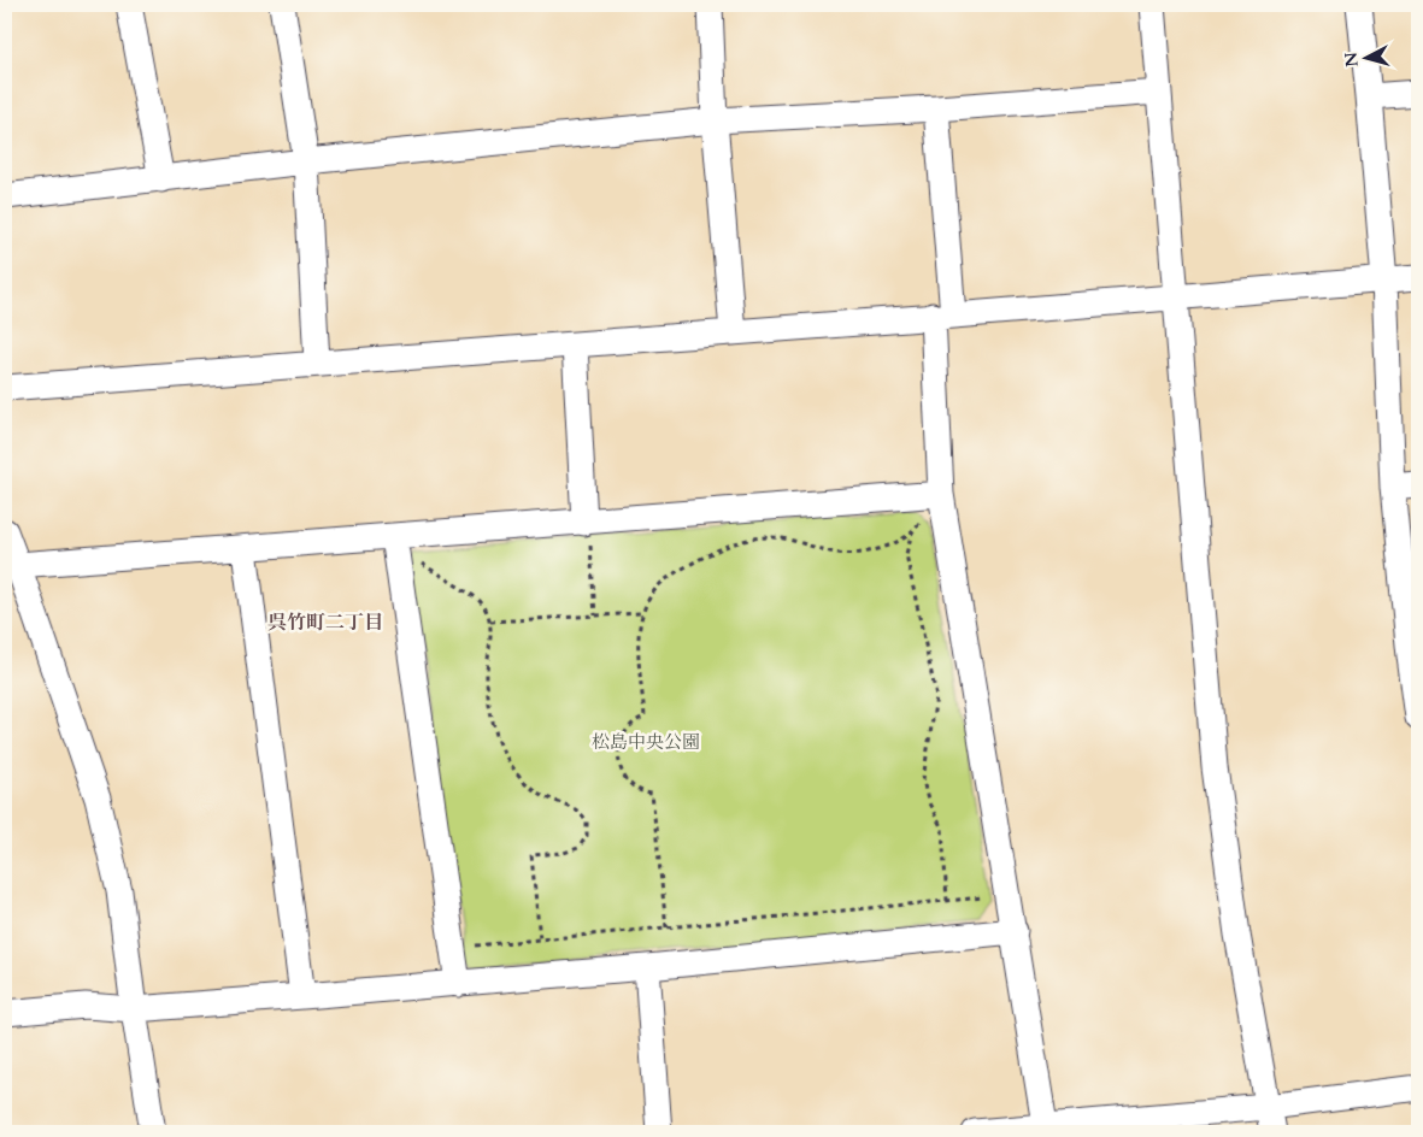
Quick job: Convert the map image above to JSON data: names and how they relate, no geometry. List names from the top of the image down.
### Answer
{
  "districts": ["呉竹町二丁目"],
  "parks": ["松島中央公園"],
  "north": "left"
}
